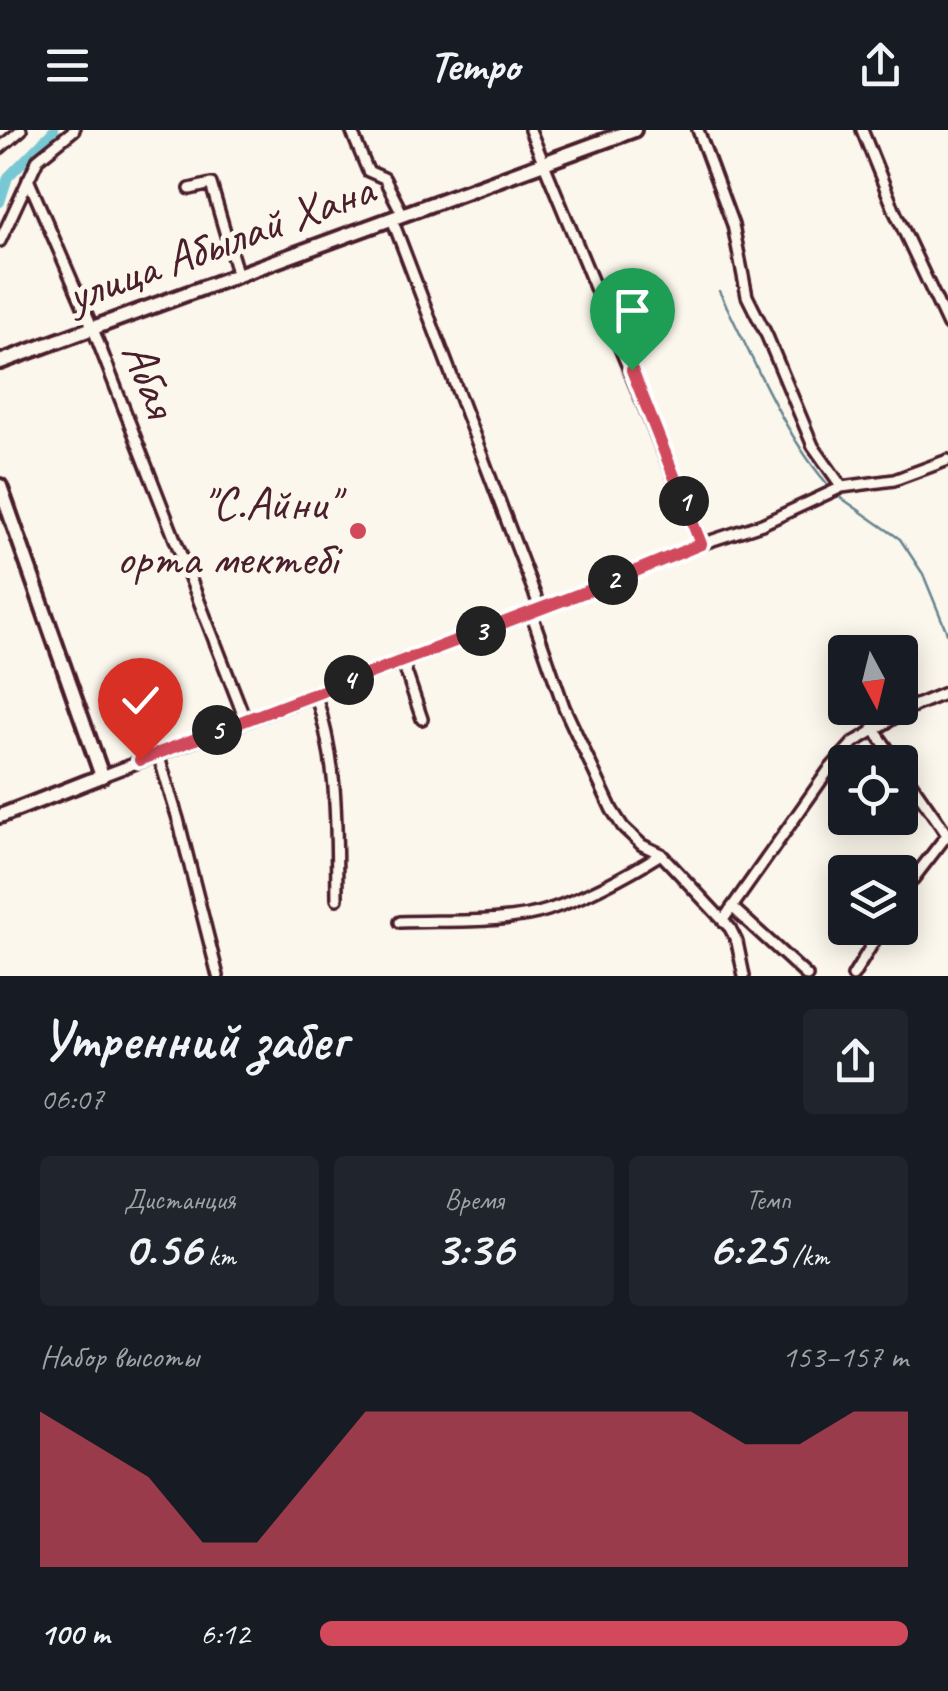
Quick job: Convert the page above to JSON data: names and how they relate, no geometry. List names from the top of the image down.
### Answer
{
  "streets": {
    "main road": ["улица Абылай Хана"],
    "street": ["Абая"]
  },
  "crossings": [
    ["улица Абылай Хана", "Абая"]
  ],
  "places": ["\"С.Айни\" орта мектебі"],
  "north": "bottom",
  "page": {
    "header": "Tempo",
    "pins": [
      "1",
      "2",
      "3",
      "4",
      "5"
    ],
    "heading": ["Утренний забег", "06:07"],
    "stats": [
      ["Дистанция", "0.56 km"],
      ["Время", "3:36"],
      ["Темп", "6:25 /km"]
    ],
    "chart": ["Набор высоты", "153–157 m"],
    "list": [
      {
        "name": "100 m",
        "note": "6:12"
      }
    ]
  }
}
